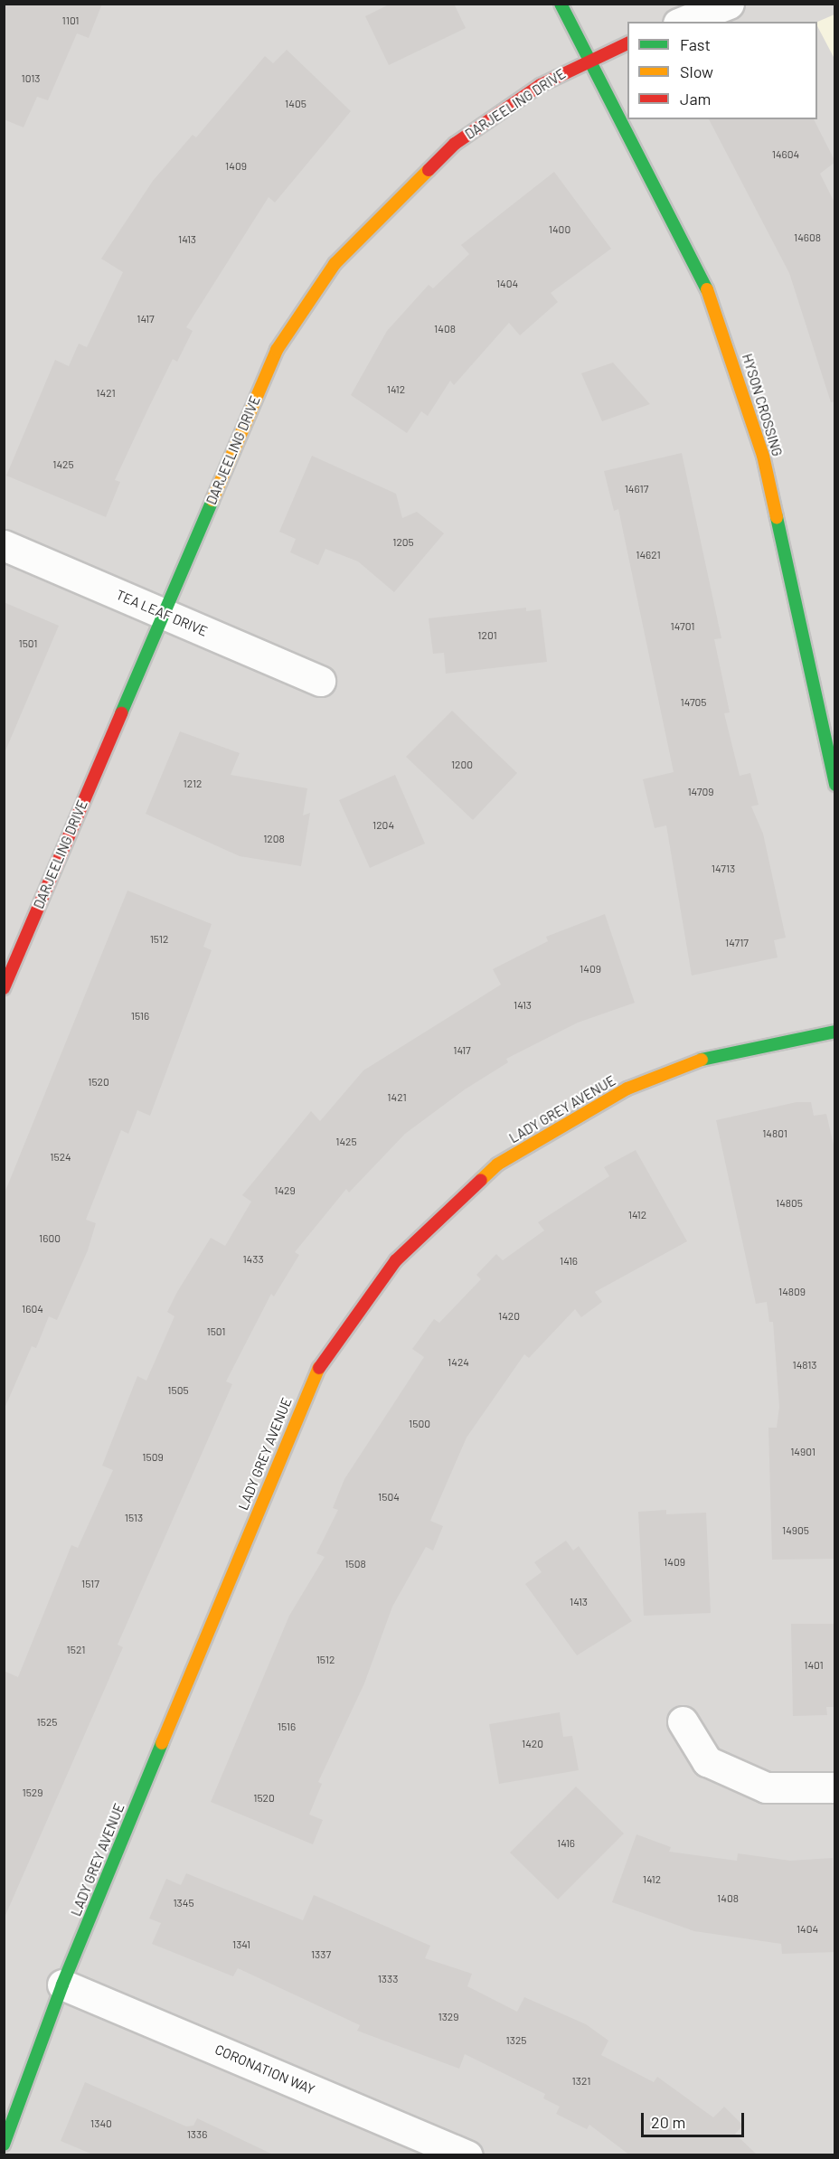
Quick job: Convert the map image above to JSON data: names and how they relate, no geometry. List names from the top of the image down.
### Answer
{
  "streets": {
    "street": [
      "DARJEELING DRIVE",
      "HYSON CROSSING",
      "TEA LEAF DRIVE",
      "LADY GREY AVENUE",
      "CORONATION WAY"
    ]
  },
  "crossings": [
    ["DARJEELING DRIVE", "HYSON CROSSING"],
    ["DARJEELING DRIVE", "TEA LEAF DRIVE"],
    ["LADY GREY AVENUE", "CORONATION WAY"]
  ],
  "house_numbers": [
    "1101",
    "1013",
    "1405",
    "14604",
    "1409",
    "1400",
    "14608",
    "1413",
    "1404",
    "1417",
    "1408",
    "1412",
    "1421",
    "1425",
    "14617",
    "1205",
    "14621",
    "14701",
    "1201",
    "1501",
    "14705",
    "1200",
    "1212",
    "14709",
    "1204",
    "1208",
    "14713",
    "1512",
    "14717",
    "1409",
    "1413",
    "1516",
    "1417",
    "1520",
    "1421",
    "14801",
    "1425",
    "1524",
    "1429",
    "14805",
    "1412",
    "1600",
    "1433",
    "1416",
    "14809",
    "1604",
    "1420",
    "1501",
    "1424",
    "14813",
    "1505",
    "1500",
    "14901",
    "1509",
    "1504",
    "1513",
    "14905",
    "1409",
    "1508",
    "1517",
    "1413",
    "1521",
    "1512",
    "1401",
    "1525",
    "1516",
    "1420",
    "1529",
    "1520",
    "1416",
    "1412",
    "1408",
    "1345",
    "1404",
    "1341",
    "1337",
    "1333",
    "1329",
    "1325",
    "1321",
    "1340",
    "1336"
  ],
  "legend": ["Fast", "Slow", "Jam"],
  "scale_bar": "20 m"
}
